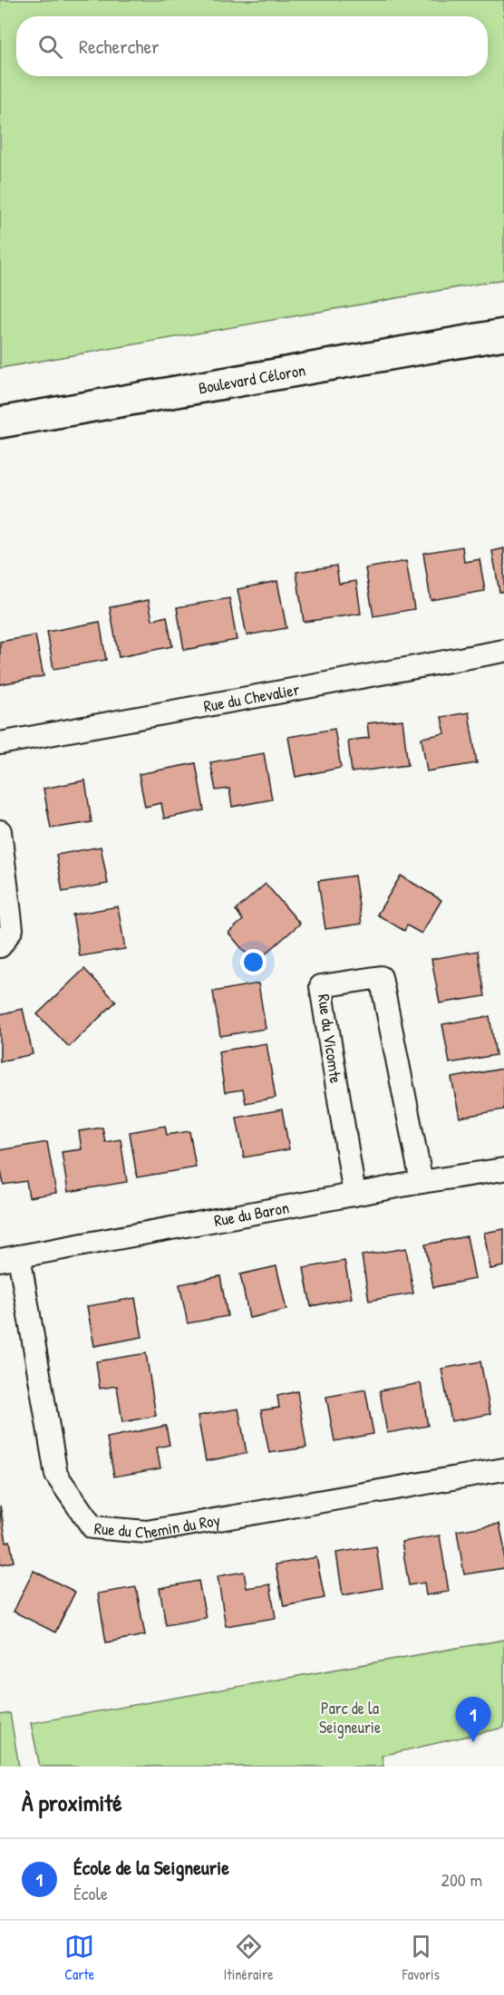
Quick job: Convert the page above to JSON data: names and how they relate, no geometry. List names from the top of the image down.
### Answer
{
  "streets": {
    "street": [
      "Boulevard Céloron",
      "Rue du Chevalier",
      "Rue du Vicomte",
      "Rue du Baron",
      "Rue du Chemin du Roy"
    ]
  },
  "crossings": [
    ["Rue du Vicomte", "Rue du Baron"],
    ["Rue du Baron", "Rue du Chemin du Roy"]
  ],
  "parks": ["Parc de la Seigneurie"],
  "page": {
    "search": "Rechercher",
    "pins": "1",
    "heading": "À proximité",
    "list": [
      {
        "mark": "1",
        "name": "École de la Seigneurie",
        "note": "École",
        "value": "200 m"
      }
    ],
    "nav": ["Carte", "Itinéraire", "Favoris"]
  }
}
